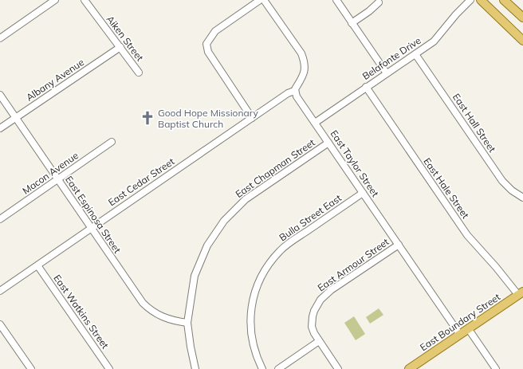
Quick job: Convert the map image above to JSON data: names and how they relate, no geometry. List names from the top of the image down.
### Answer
{
  "streets": {
    "main road": ["East Boundary Street"],
    "street": [
      "Aiken Street",
      "Belafonte Drive",
      "Albany Avenue",
      "East Hall Street",
      "East Taylor Street",
      "East Chapman Street",
      "Macon Avenue",
      "East Cedar Street",
      "East Hale Street",
      "East Espinosa Street",
      "Bulla Street East",
      "East Armour Street",
      "East Watkins Street"
    ]
  },
  "crossings": [
    ["Aiken Street", "Albany Avenue"],
    ["Belafonte Drive", "East Hall Street"],
    ["Belafonte Drive", "East Taylor Street"],
    ["Belafonte Drive", "East Hale Street"],
    ["Albany Avenue", "East Espinosa Street"],
    ["East Taylor Street", "East Chapman Street"],
    ["East Taylor Street", "East Cedar Street"],
    ["East Taylor Street", "Bulla Street East"],
    ["East Taylor Street", "East Armour Street"],
    ["East Taylor Street", "East Boundary Street"],
    ["East Chapman Street", "East Espinosa Street"],
    ["Macon Avenue", "East Espinosa Street"],
    ["East Cedar Street", "East Espinosa Street"],
    ["East Cedar Street", "East Watkins Street"],
    ["East Hale Street", "East Boundary Street"]
  ],
  "places": {
    "church": ["Good Hope Missionary Baptist Church"]
  }
}
